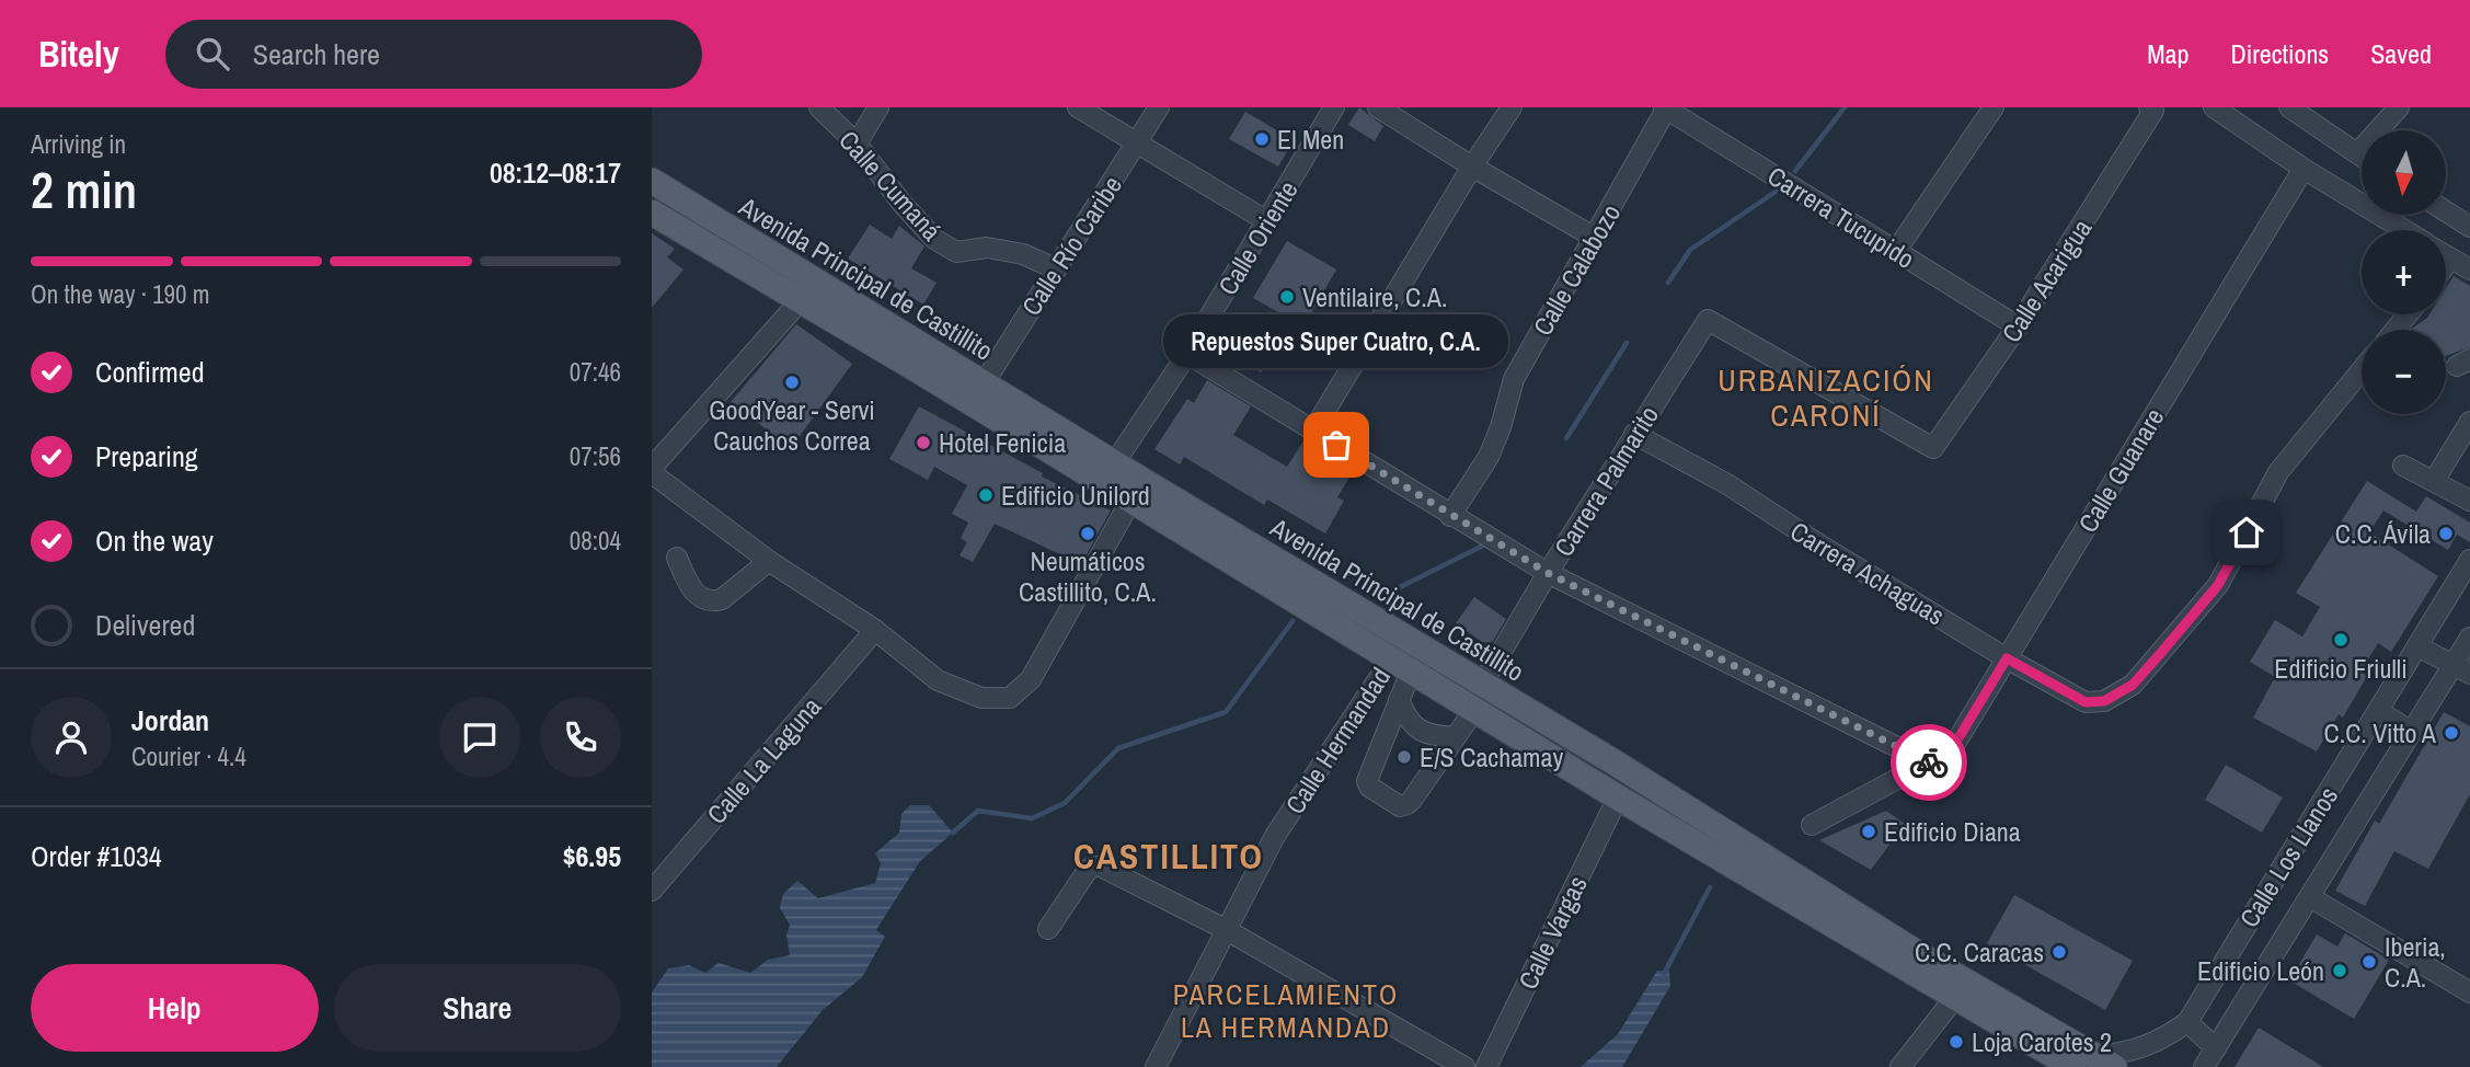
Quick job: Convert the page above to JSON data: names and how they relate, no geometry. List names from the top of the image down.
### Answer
{
  "streets": {
    "main road": ["Avenida Principal de Castillito"],
    "street": [
      "Calle Cumaná",
      "Carrera Tucupido",
      "Calle Oriente",
      "Calle Río Caribe",
      "Calle Calabozo",
      "Calle Acarigua",
      "Calle Guanare",
      "Carrera Palmarito",
      "Carrera Achaguas",
      "Calle Hermandad",
      "Calle La Laguna",
      "Calle Los Llanos",
      "Calle Vargas"
    ]
  },
  "crossings": [
    ["Calle Cumaná", "Calle Río Caribe"],
    ["Carrera Tucupido", "Calle Calabozo"],
    ["Carrera Tucupido", "Calle Acarigua"],
    ["Calle Oriente", "Avenida Principal de Castillito"],
    ["Calle Río Caribe", "Avenida Principal de Castillito"],
    ["Avenida Principal de Castillito", "Carrera Palmarito"],
    ["Avenida Principal de Castillito", "Calle Hermandad"],
    ["Avenida Principal de Castillito", "Calle Los Llanos"],
    ["Avenida Principal de Castillito", "Calle Vargas"],
    ["Calle Acarigua", "Carrera Palmarito"],
    ["Calle Guanare", "Carrera Achaguas"],
    ["Carrera Palmarito", "Carrera Achaguas"]
  ],
  "districts": ["URBANIZACIÓN CARONÍ", "CASTILLITO", "PARCELAMIENTO LA HERMANDAD"],
  "places": [
    "El Men",
    "Ventilaire, C.A.",
    "GoodYear - Servi Cauchos Correa",
    "Hotel Fenicia",
    "Repuestos Super Cuatro, C.A.",
    "Edificio Unilord",
    "Neumáticos Castillito, C.A.",
    "C.C. Ávila",
    "Edificio Friulli",
    "C.C. Vitto A",
    "E/S Cachamay",
    "Edificio Diana",
    "C.C. Caracas",
    "Iberia, C.A.",
    "Edificio León",
    "Loja Carotes 2"
  ],
  "north": "bottom",
  "page": {
    "header": "Bitely",
    "search": "Search here",
    "nav": ["Map", "Directions", "Saved"],
    "heading": ["2 min", "Arriving in", "08:12–08:17"],
    "panel": [
      "Jordan",
      "Courier · 4.4",
      "Order #1034",
      "$6.95"
    ],
    "map_buttons": ["+", "−"],
    "bar": "On the way · 190 m",
    "bubble": "Repuestos Super Cuatro, C.A.",
    "list": [
      ["Confirmed", "07:46"],
      ["Preparing", "07:56"],
      ["On the way", "08:04"],
      "Delivered"
    ],
    "buttons": ["Help", "Share"]
  }
}
